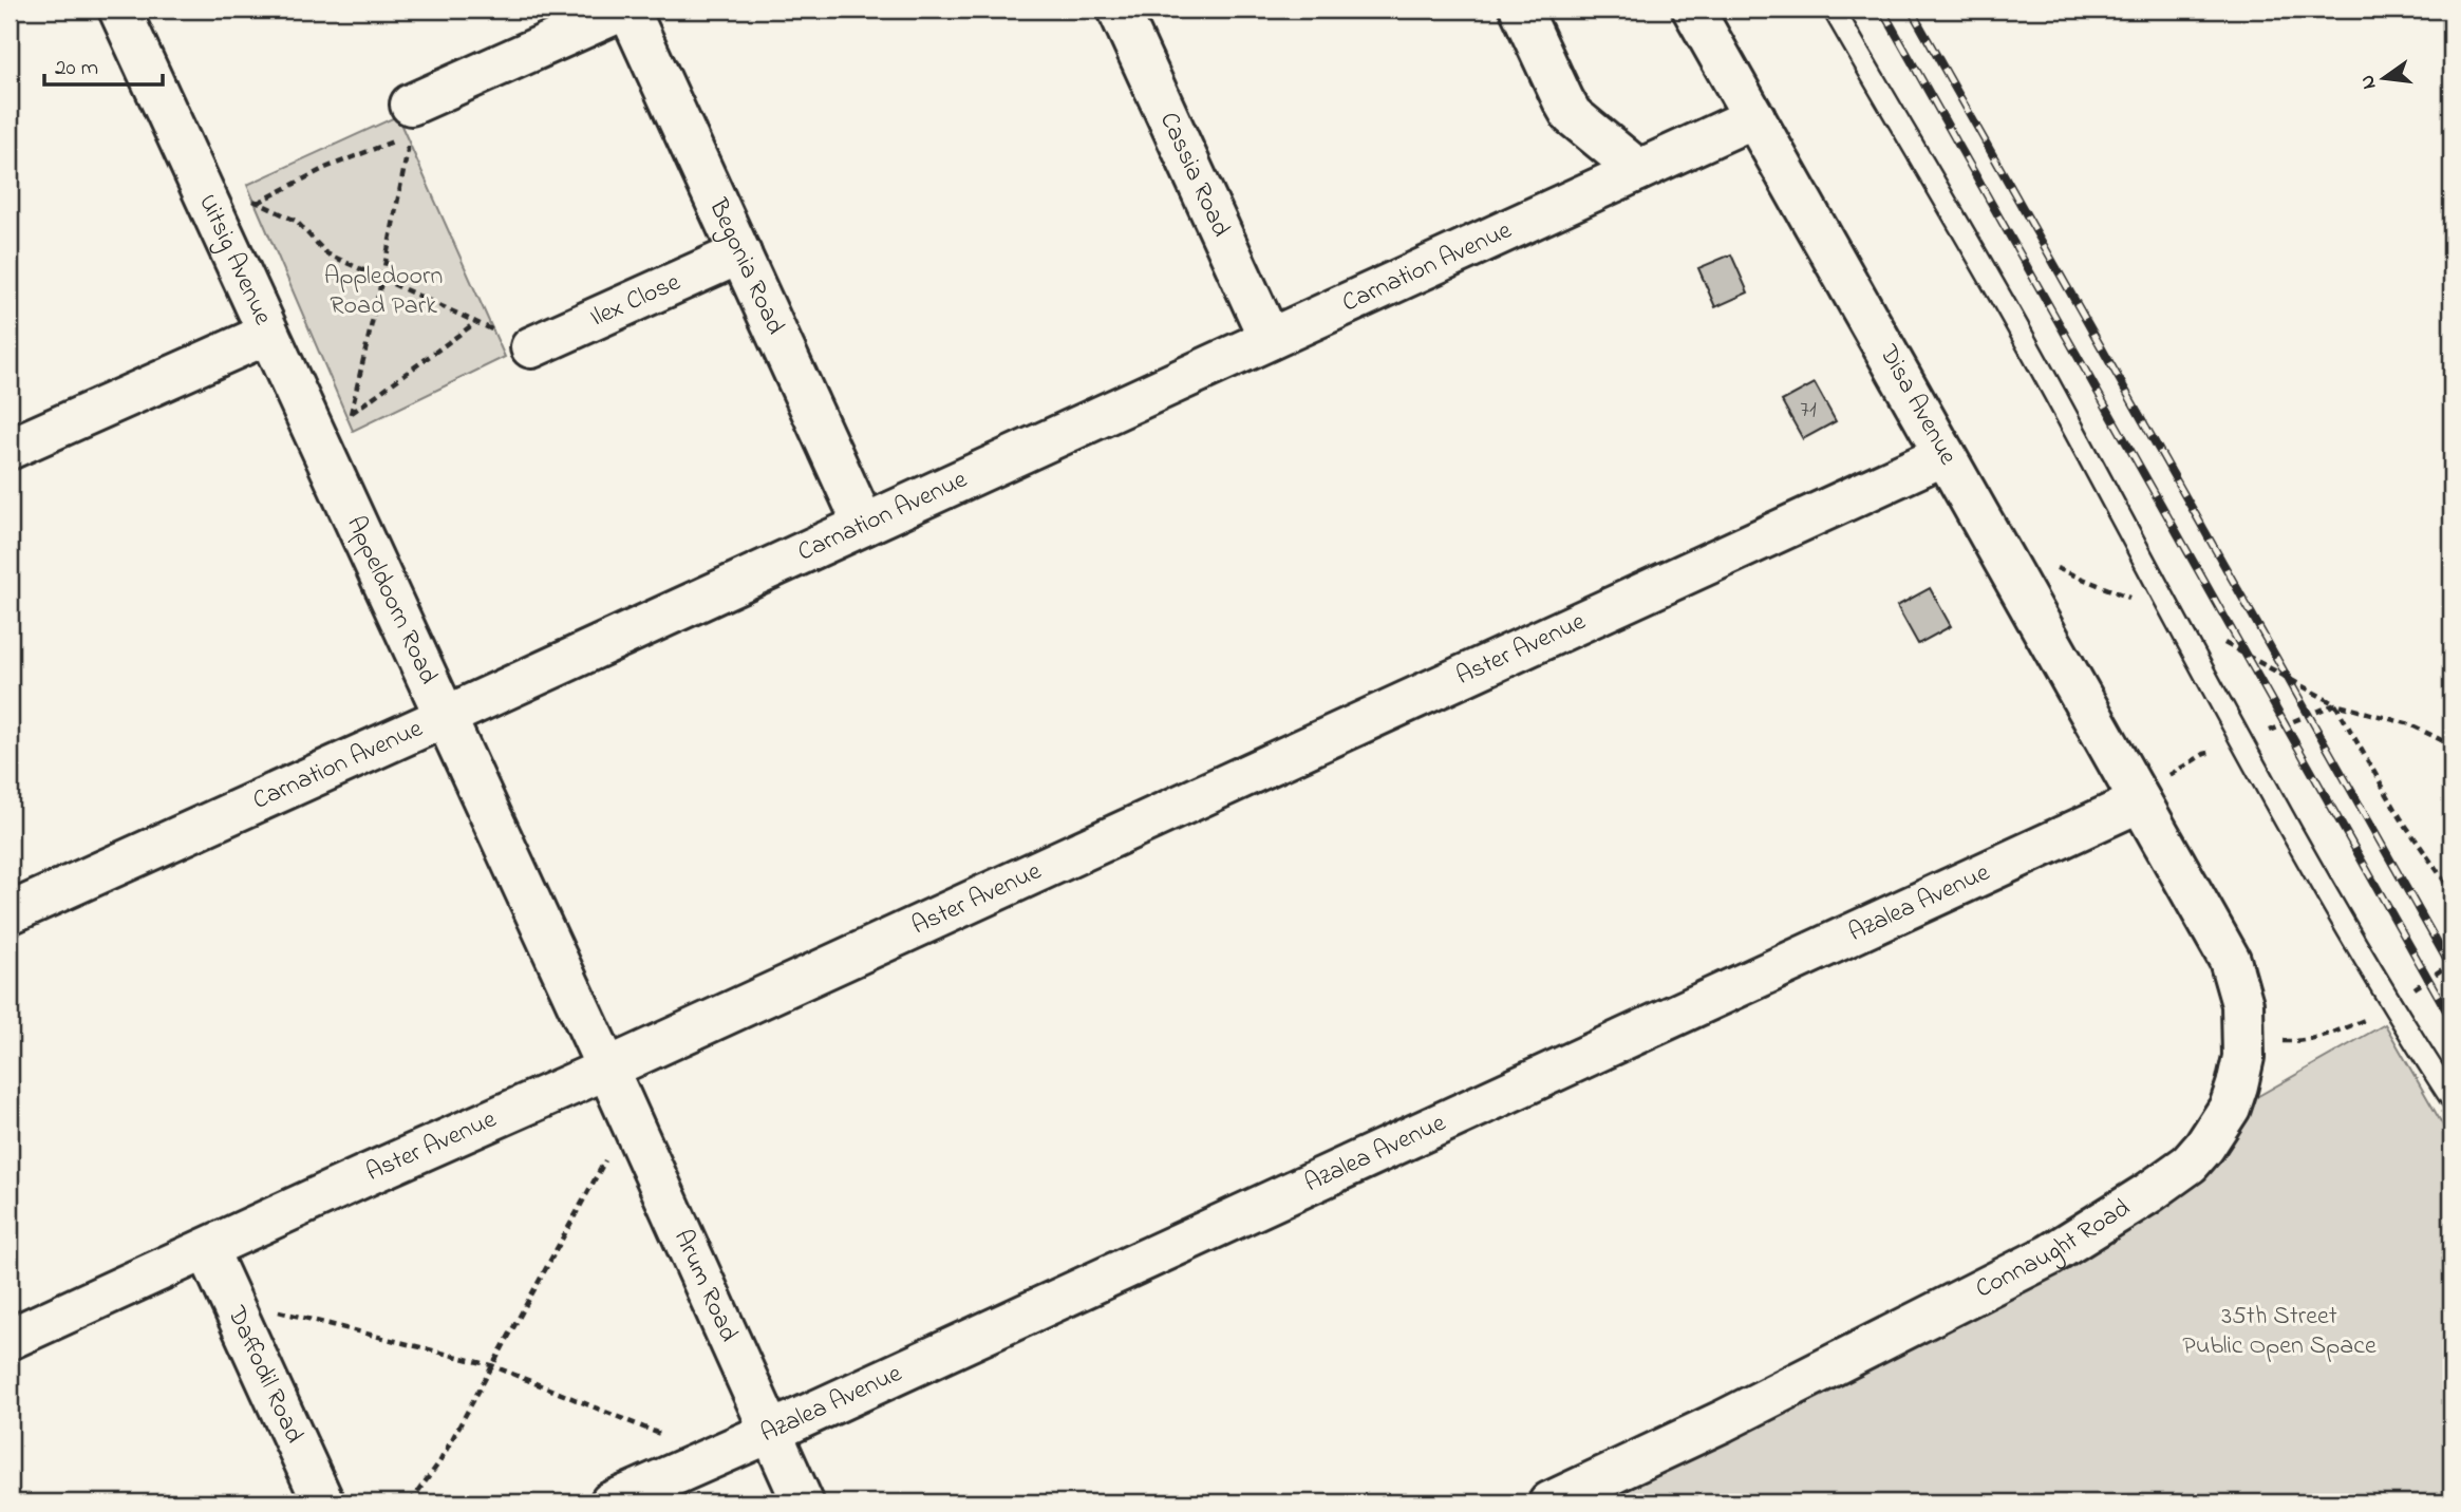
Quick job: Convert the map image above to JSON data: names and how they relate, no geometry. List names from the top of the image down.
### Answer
{
  "streets": {
    "street": [
      "Cassia Road",
      "Uitsig Avenue",
      "Begonia Road",
      "Carnation Avenue",
      "Ilex Close",
      "Disa Avenue",
      "Appeldoorn Road",
      "Aster Avenue",
      "Azalea Avenue",
      "Connaught Road",
      "Arum Road",
      "Daffodil Road"
    ]
  },
  "crossings": [
    ["Cassia Road", "Carnation Avenue"],
    ["Uitsig Avenue", "Appeldoorn Road"],
    ["Begonia Road", "Carnation Avenue"],
    ["Begonia Road", "Ilex Close"],
    ["Carnation Avenue", "Disa Avenue"],
    ["Carnation Avenue", "Appeldoorn Road"],
    ["Disa Avenue", "Aster Avenue"],
    ["Disa Avenue", "Azalea Avenue"],
    ["Disa Avenue", "Connaught Road"],
    ["Appeldoorn Road", "Aster Avenue"],
    ["Appeldoorn Road", "Arum Road"],
    ["Aster Avenue", "Arum Road"],
    ["Aster Avenue", "Daffodil Road"],
    ["Azalea Avenue", "Connaught Road"],
    ["Azalea Avenue", "Arum Road"]
  ],
  "parks": ["Appledoorn Road Park", "35th Street Public Open Space"],
  "house_numbers": ["71"],
  "scale_bar": "20 m",
  "north": "left"
}
